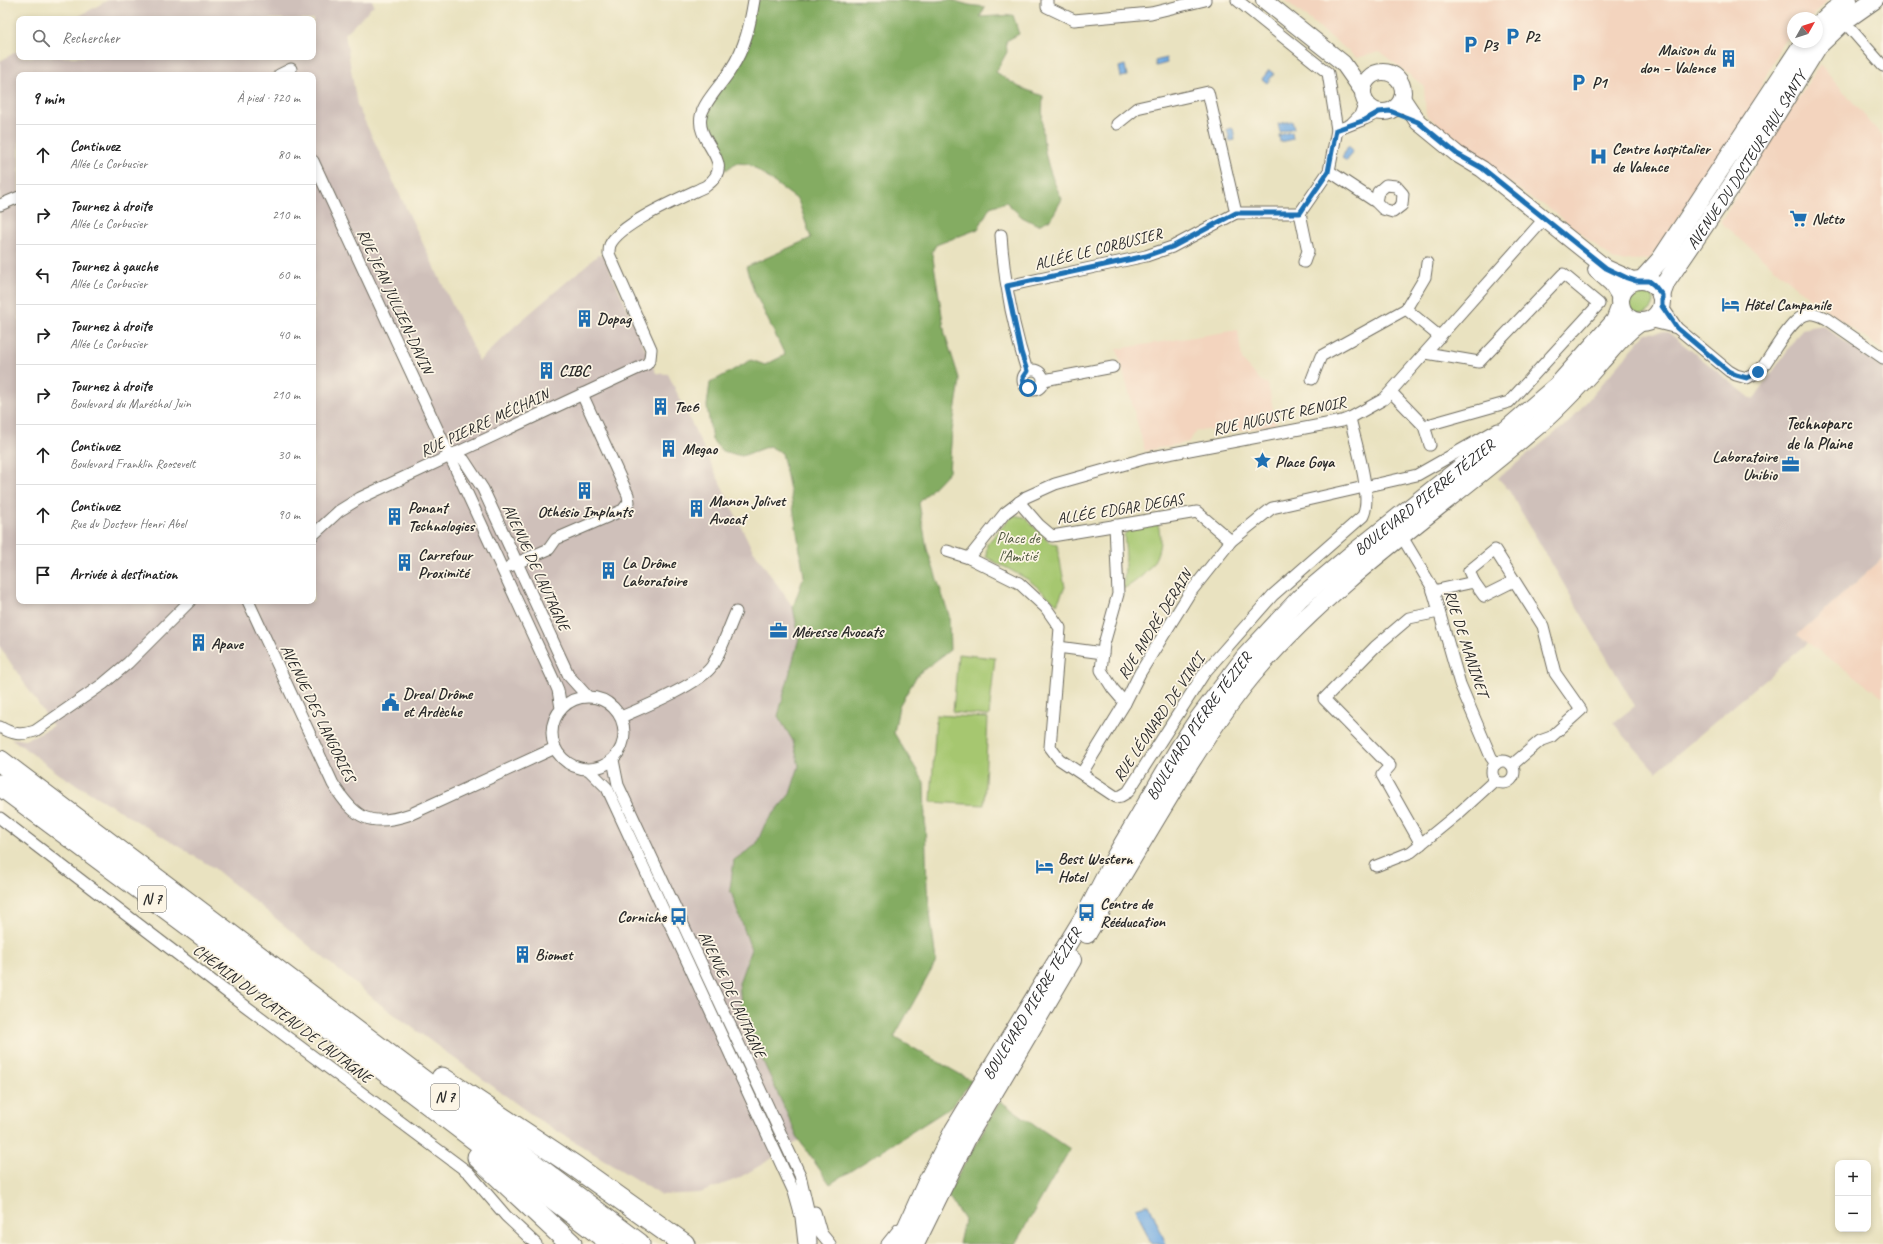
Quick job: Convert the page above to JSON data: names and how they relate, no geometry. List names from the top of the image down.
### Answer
{
  "streets": {
    "highway": ["N 7"],
    "main road": ["AVENUE DU DOCTEUR PAUL SANTY", "BOULEVARD PIERRE TÉZIER"],
    "street": [
      "ALLÉE LE CORBUSIER",
      "RUE JEAN JULLIEN-DAVIN",
      "RUE AUGUSTE RENOIR",
      "RUE PIERRE MÉCHAIN",
      "ALLÉE EDGAR DEGAS",
      "AVENUE DE LAUTAGNE",
      "RUE ANDRÉ DERAIN",
      "RUE DE MANINET",
      "AVENUE DES LANGORIES",
      "RUE LÉONARD DE VINCI",
      "CHEMIN DU PLATEAU DE LAUTAGNE"
    ]
  },
  "crossings": [
    ["AVENUE DU DOCTEUR PAUL SANTY", "BOULEVARD PIERRE TÉZIER"],
    ["RUE JEAN JULLIEN-DAVIN", "RUE PIERRE MÉCHAIN"],
    ["RUE JEAN JULLIEN-DAVIN", "AVENUE DE LAUTAGNE"],
    ["RUE AUGUSTE RENOIR", "ALLÉE EDGAR DEGAS"],
    ["RUE AUGUSTE RENOIR", "RUE LÉONARD DE VINCI"],
    ["RUE PIERRE MÉCHAIN", "AVENUE DE LAUTAGNE"],
    ["BOULEVARD PIERRE TÉZIER", "RUE ANDRÉ DERAIN"],
    ["BOULEVARD PIERRE TÉZIER", "RUE DE MANINET"],
    ["ALLÉE EDGAR DEGAS", "RUE ANDRÉ DERAIN"],
    ["AVENUE DE LAUTAGNE", "AVENUE DES LANGORIES"],
    ["RUE ANDRÉ DERAIN", "RUE LÉONARD DE VINCI"]
  ],
  "districts": ["Technoparc de la Plaine"],
  "parks": ["Place de l'Amitié"],
  "places": {
    "parking": ["P2", "P3", "P1"],
    "building": [
      "Maison du don – Valence",
      "Dopag",
      "CIBC",
      "Tec6",
      "Megao",
      "Othésio Implants",
      "Manon Jolivet Avocat",
      "Ponant Technologies",
      "Carrefour Proximité",
      "La Drôme Laboratoire",
      "Apave",
      "Biomet"
    ],
    "hospital": ["Centre hospitalier de Valence"],
    "supermarket": ["Netto"],
    "hotel": ["Hôtel Campanile", "Best Western Hotel"],
    "place": ["Place Goya"],
    "office": ["Laboratoire Unibio", "Méresse Avocats"],
    "public building": ["Dreal Drôme et Ardèche"],
    "bus stop": ["Centre de Rééducation", "Corniche"]
  },
  "north": "top right",
  "page": {
    "search": "Rechercher",
    "heading": ["9 min", "À pied · 720 m"],
    "list": [
      ["Continuez", "Allée Le Corbusier", "80 m"],
      ["Tournez à droite", "Allée Le Corbusier", "210 m"],
      ["Tournez à gauche", "Allée Le Corbusier", "60 m"],
      ["Tournez à droite", "Allée Le Corbusier", "40 m"],
      ["Tournez à droite", "Boulevard du Maréchal Juin", "210 m"],
      ["Continuez", "Boulevard Franklin Roosevelt", "30 m"],
      ["Continuez", "Rue du Docteur Henri Abel", "90 m"],
      "Arrivée à destination"
    ],
    "map_buttons": ["+", "−"]
  }
}
